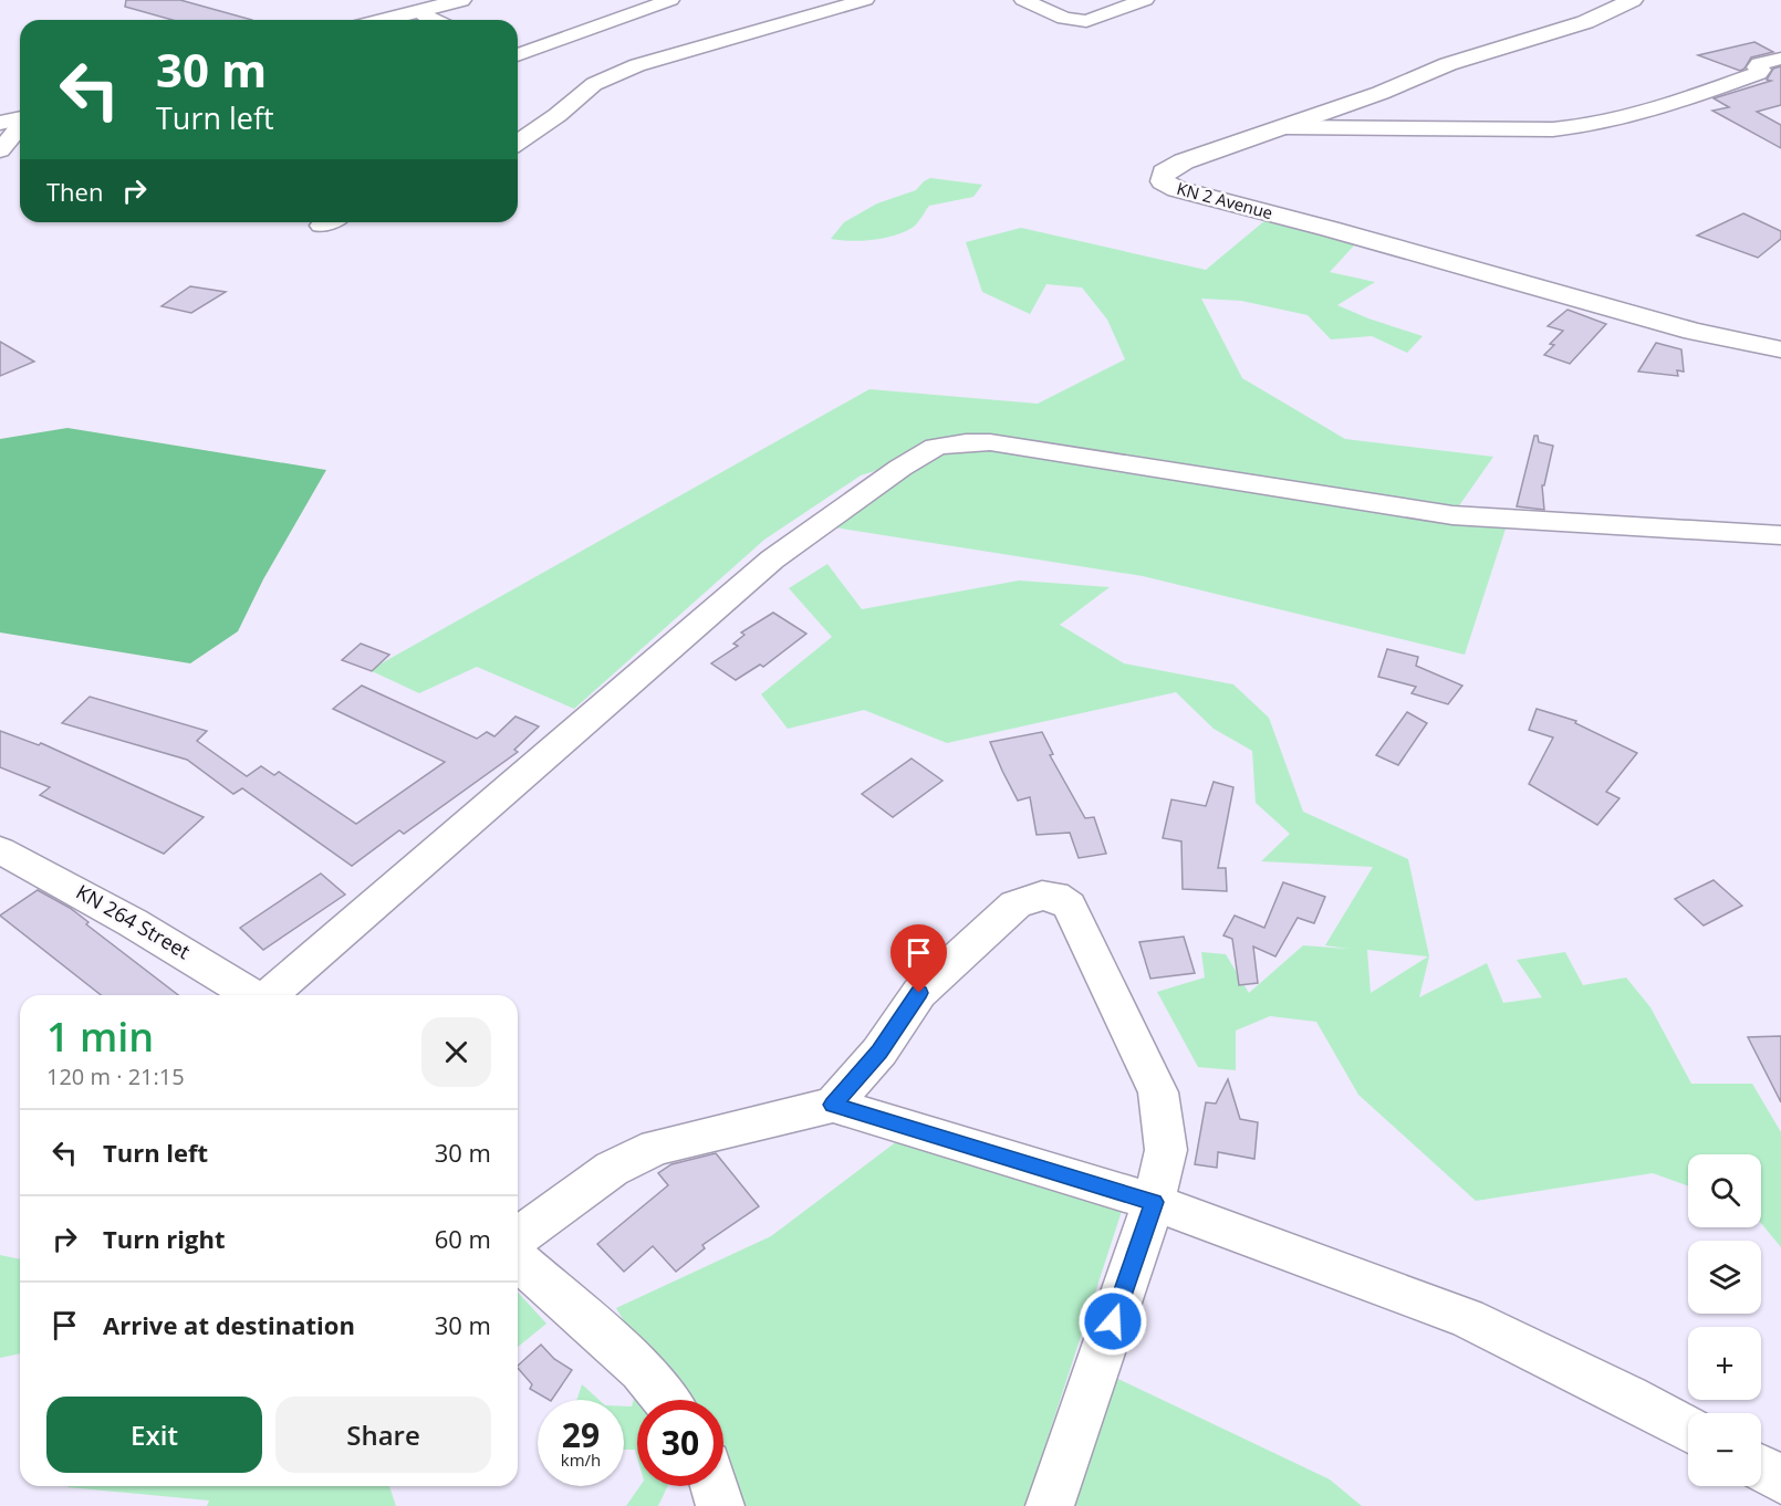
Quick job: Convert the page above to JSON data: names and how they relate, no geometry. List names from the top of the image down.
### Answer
{
  "streets": {
    "main road": ["KN 2 Avenue"],
    "street": ["KN 264 Street"]
  },
  "page": {
    "turn": ["30 m", "Turn left"],
    "then": "Then",
    "heading": ["1 min", "120 m · 21:15"],
    "list": [
      {
        "name": "Turn left",
        "value": "30 m"
      },
      {
        "name": "Turn right",
        "value": "60 m"
      },
      {
        "name": "Arrive at destination",
        "value": "30 m"
      }
    ],
    "map_buttons": ["+", "−"],
    "buttons": ["Exit", "Share"],
    "speed": "29 km/h",
    "limit": "30"
  }
}
